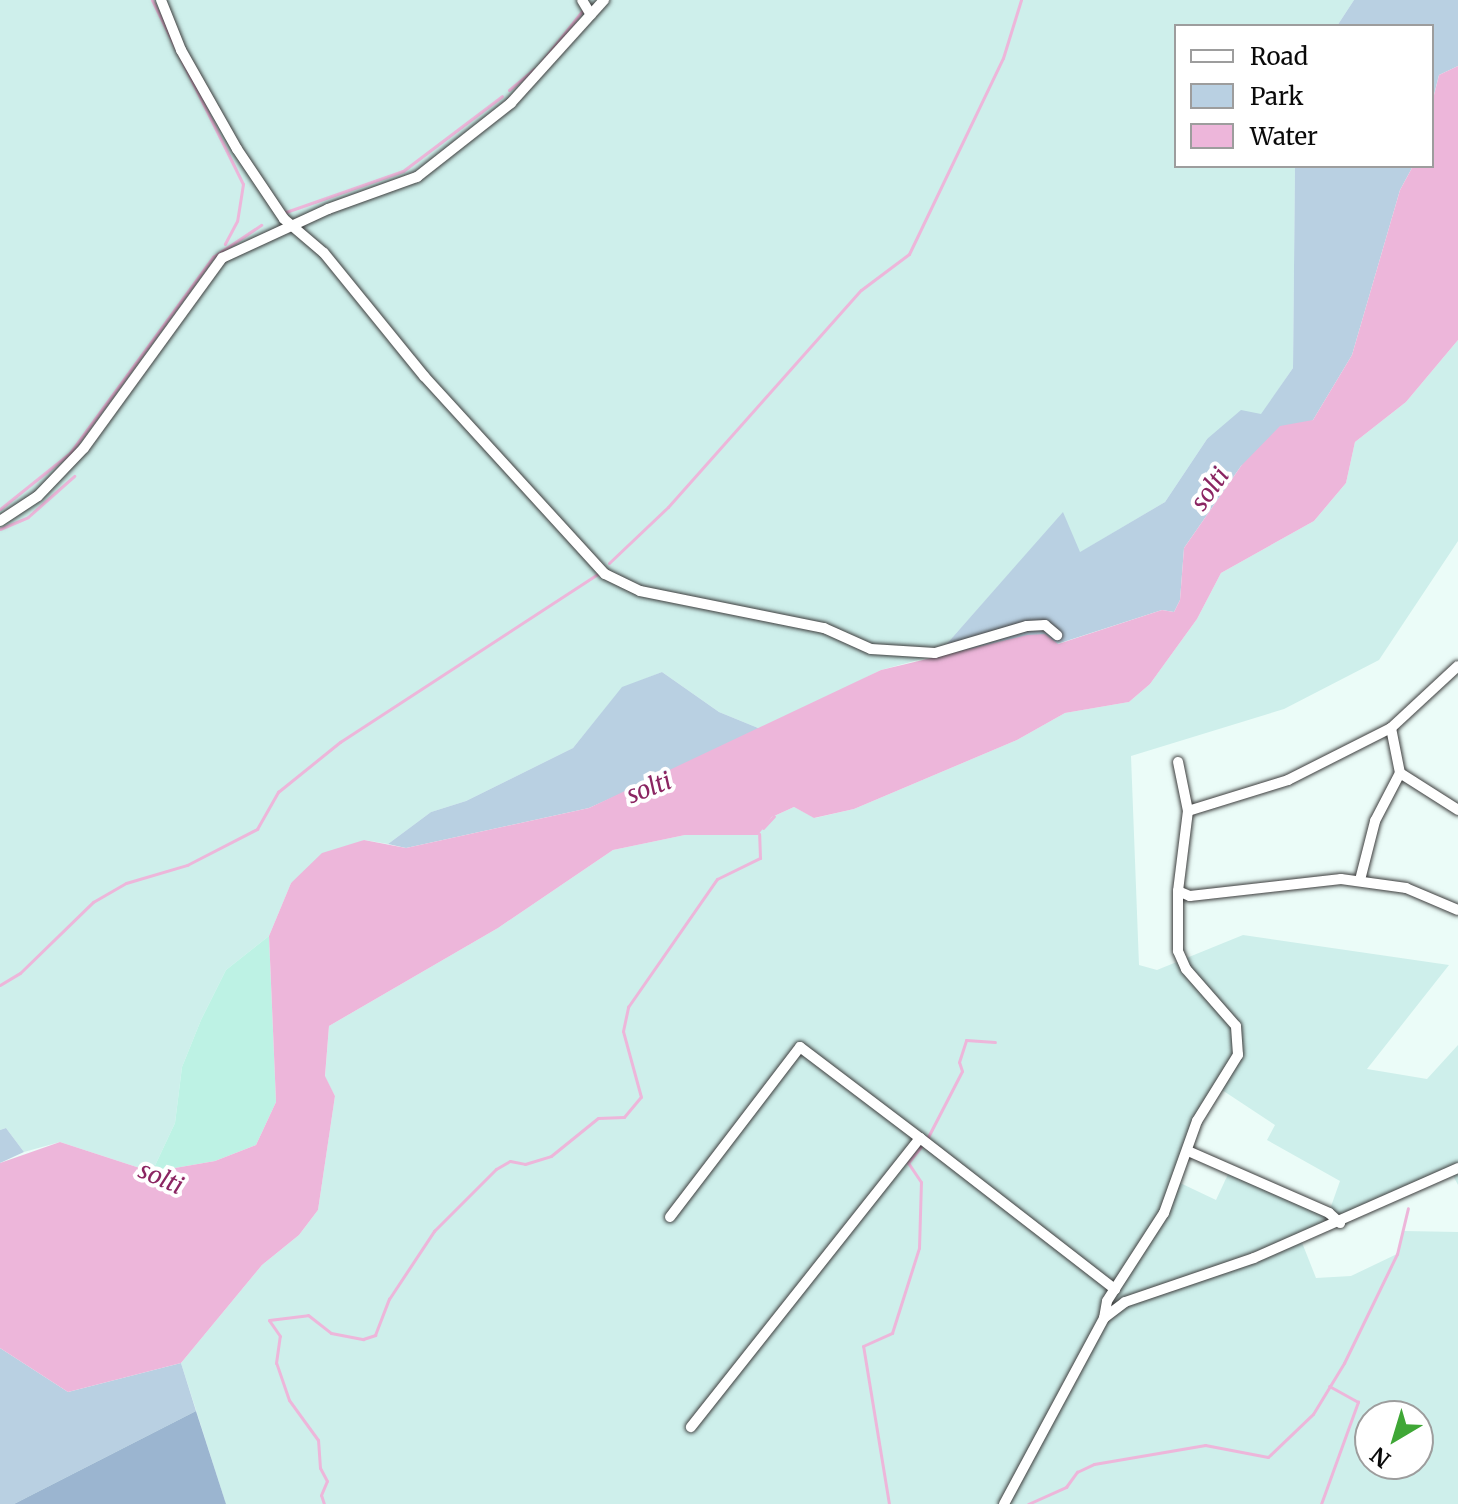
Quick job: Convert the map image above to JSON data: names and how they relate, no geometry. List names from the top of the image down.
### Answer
{
  "water": ["solti"],
  "legend": ["Road", "Park", "Water"],
  "north": "bottom left"
}
